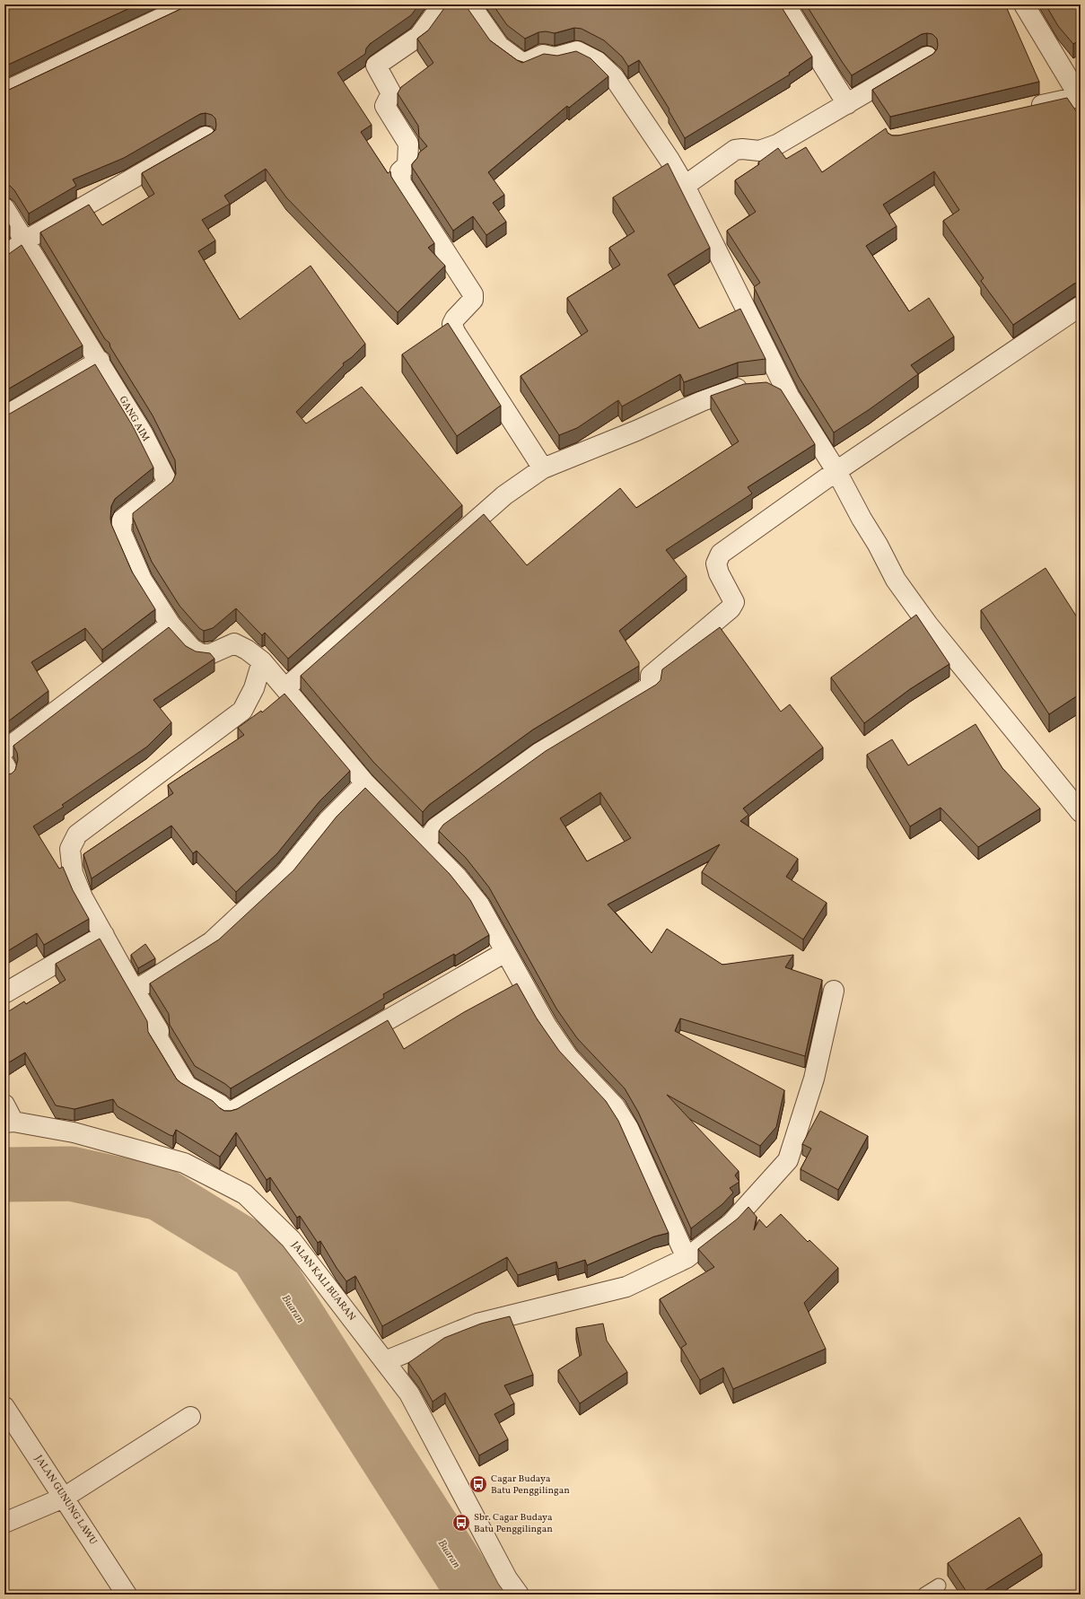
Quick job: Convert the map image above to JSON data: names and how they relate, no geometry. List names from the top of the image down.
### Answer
{
  "streets": {
    "street": ["GANG AIM", "JALAN KALI BUARAN", "JALAN GUNUNG LAWU"]
  },
  "water": ["Buaran"],
  "places": {
    "bus stop": ["Cagar Budaya Batu Penggilingan", "Sbr. Cagar Budaya Batu Penggilingan"]
  }
}
